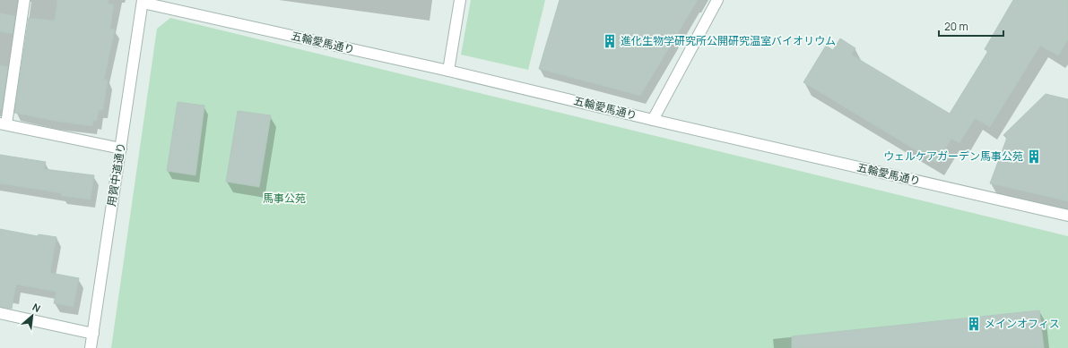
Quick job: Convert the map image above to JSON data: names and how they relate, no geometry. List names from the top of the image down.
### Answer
{
  "streets": {
    "street": ["五輪愛馬通り", "用賀中道通り"]
  },
  "crossings": [
    ["五輪愛馬通り", "用賀中道通り"]
  ],
  "parks": ["馬事公苑"],
  "places": {
    "building": ["進化生物学研究所公開研究温室バイオリウム", "ウェルケアガーデン馬事公苑", "メインオフィス"]
  },
  "scale_bar": "20 m",
  "north": "top right"
}
